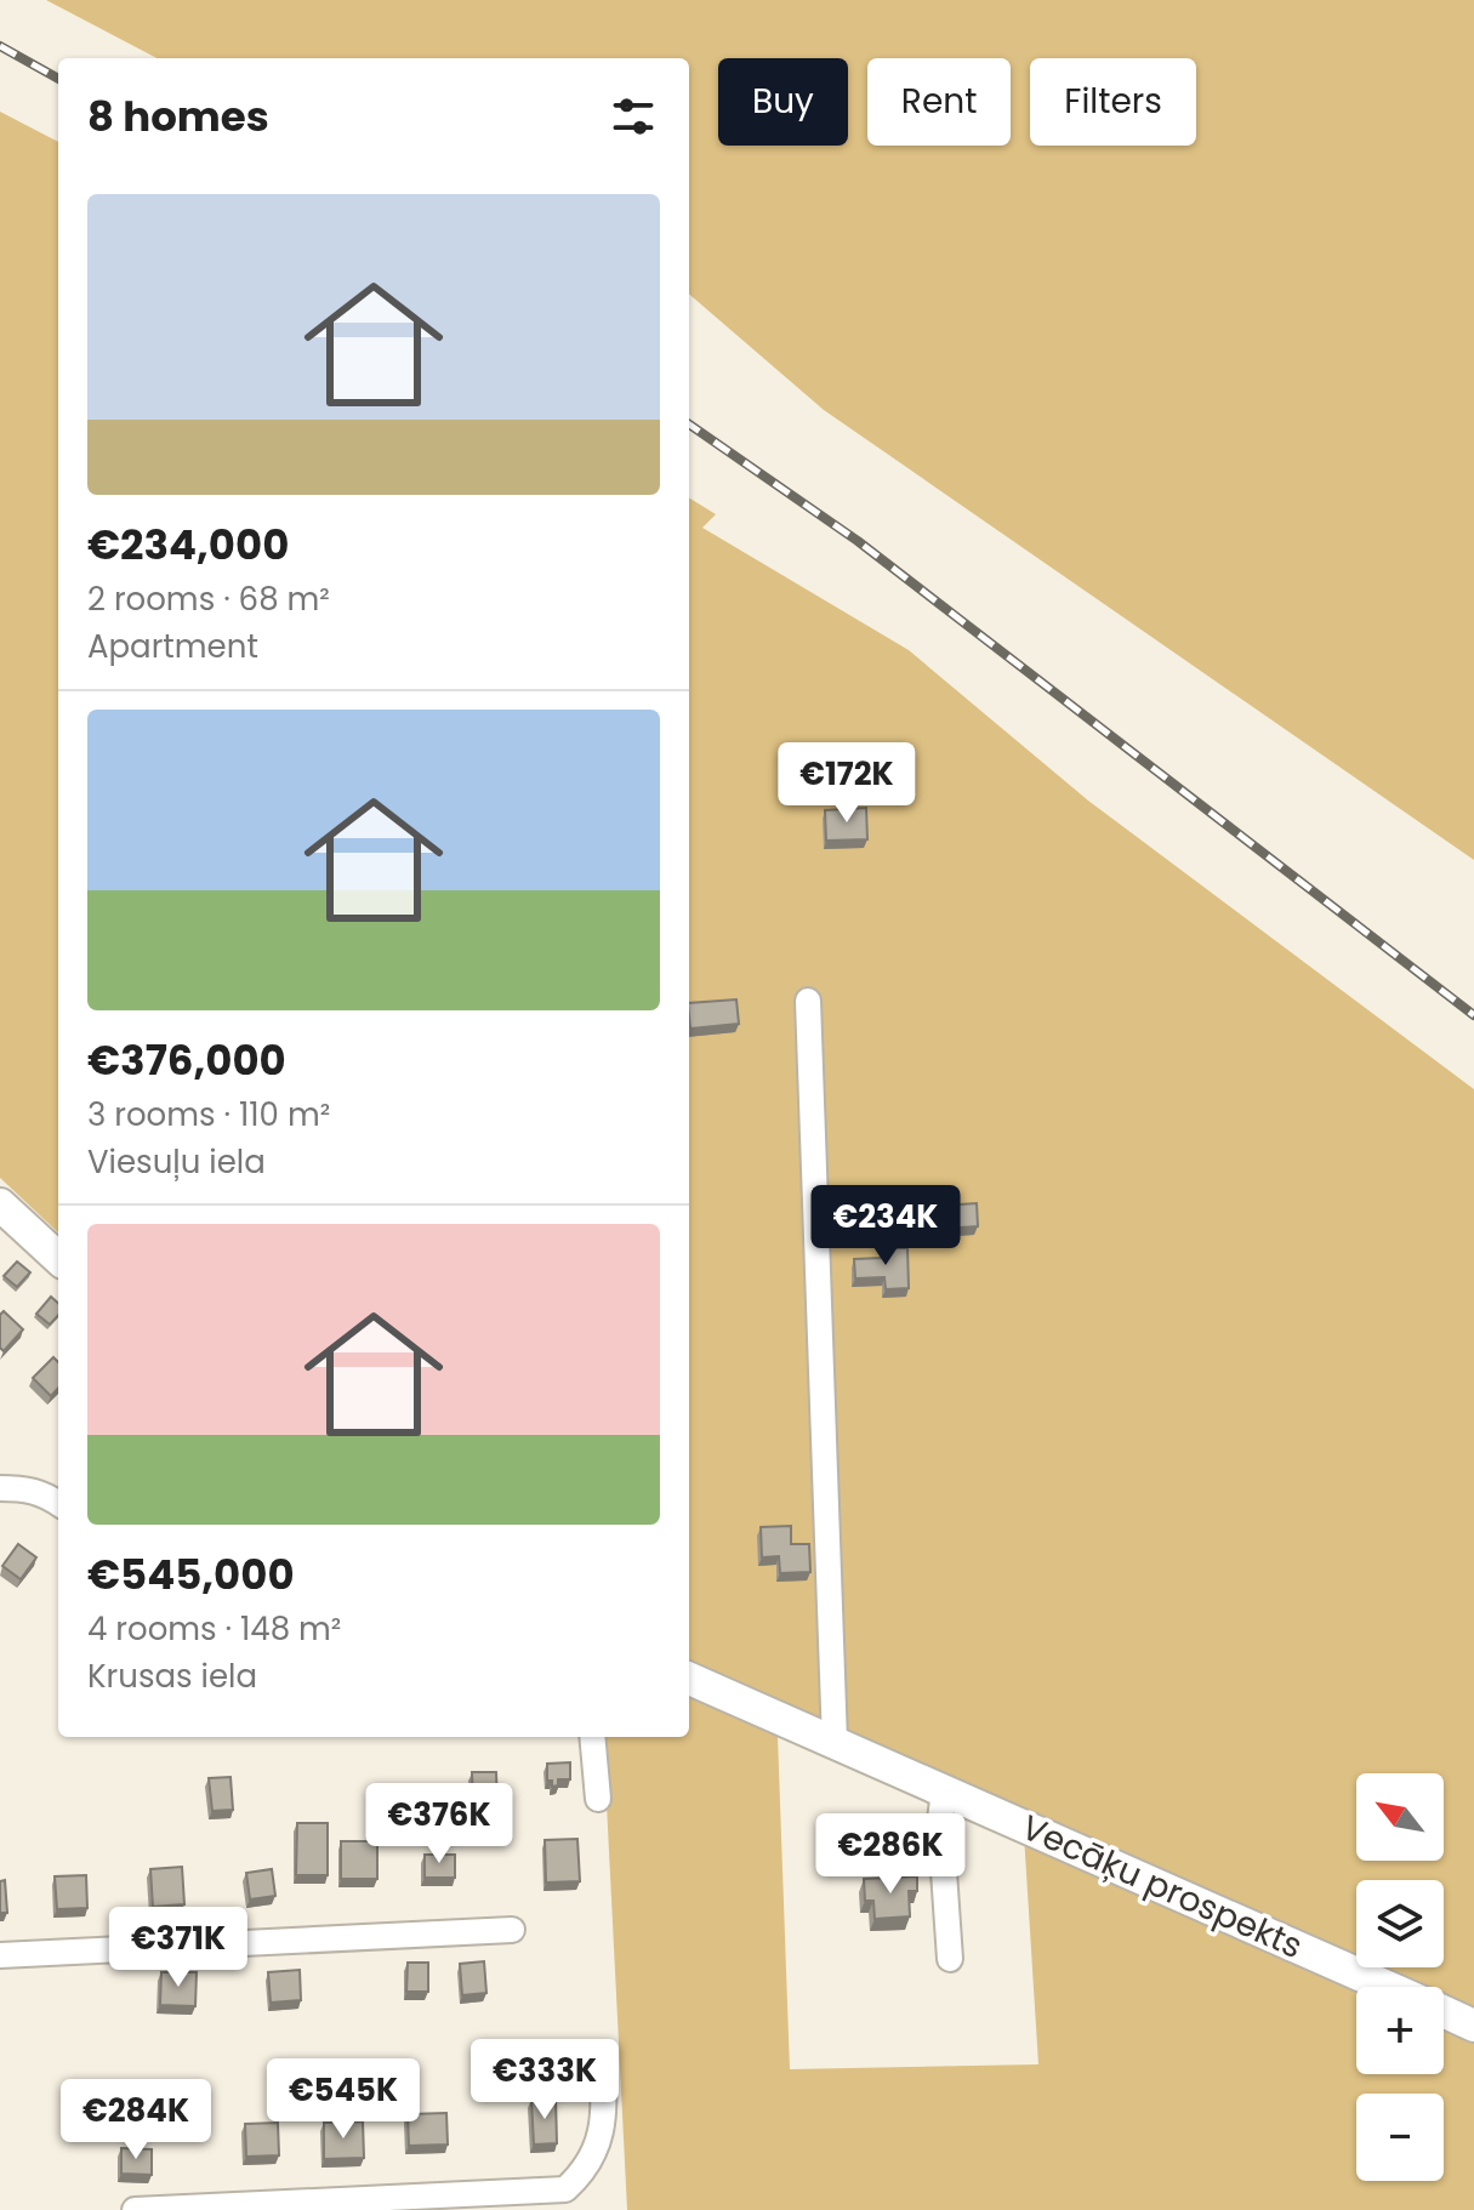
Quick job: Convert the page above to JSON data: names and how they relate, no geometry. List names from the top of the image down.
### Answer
{
  "streets": {
    "main road": ["Vecāķu prospekts"]
  },
  "north": "top left",
  "page": {
    "chip": ["Buy", "Rent", "Filters"],
    "heading": "8 homes",
    "list": [
      {
        "name": "€234,000",
        "note": "2 rooms · 68 m² · Apartment"
      },
      {
        "name": "€376,000",
        "note": "3 rooms · 110 m² · Viesuļu iela"
      },
      {
        "name": "€545,000",
        "note": "4 rooms · 148 m² · Krusas iela"
      }
    ],
    "price": [
      "€172K",
      "€234K",
      "€376K",
      "€286K",
      "€371K",
      "€333K",
      "€545K",
      "€284K"
    ],
    "map_buttons": ["+", "−"]
  }
}
